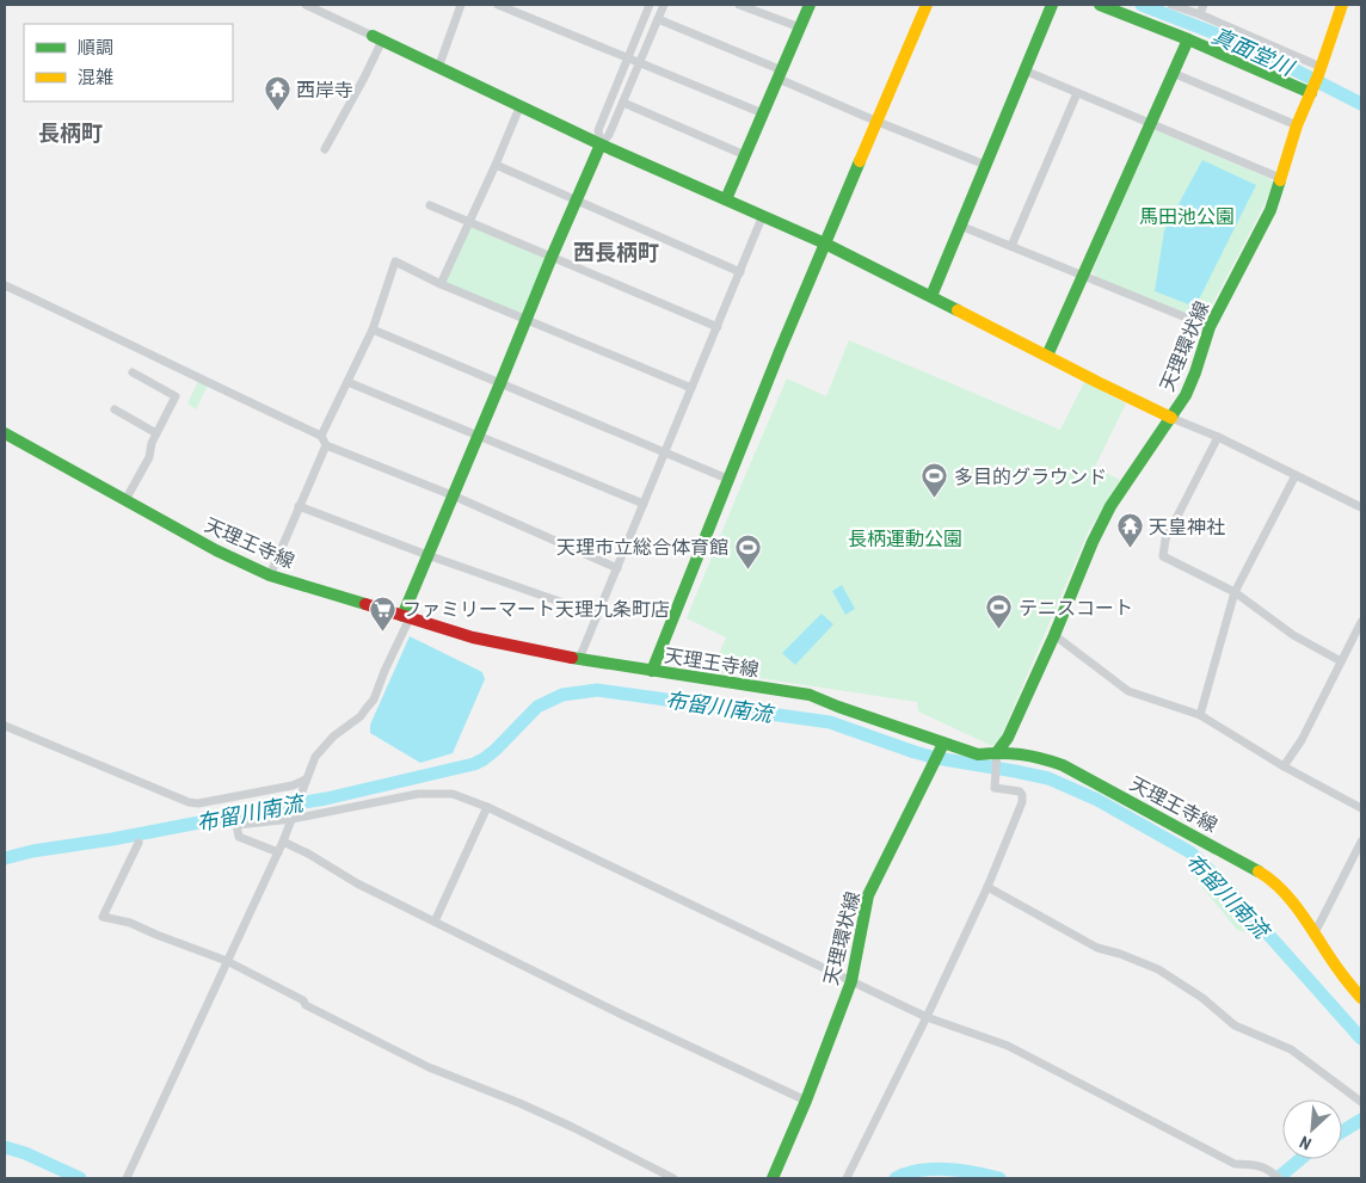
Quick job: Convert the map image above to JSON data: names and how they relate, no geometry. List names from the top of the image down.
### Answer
{
  "streets": {
    "street": ["天理環状線", "天理王寺線"]
  },
  "crossings": [
    ["天理環状線", "天理王寺線"]
  ],
  "districts": ["長柄町", "西長柄町"],
  "water": ["真面堂川", "布留川南流"],
  "parks": ["馬田池公園", "長柄運動公園"],
  "places": {
    "temple": ["西岸寺", "天皇神社"],
    "sports": ["多目的グラウンド", "天理市立総合体育館", "テニスコート"],
    "supermarket": ["ファミリーマート天理九条町店"]
  },
  "legend": ["順調", "混雑"],
  "north": "bottom left"
}
